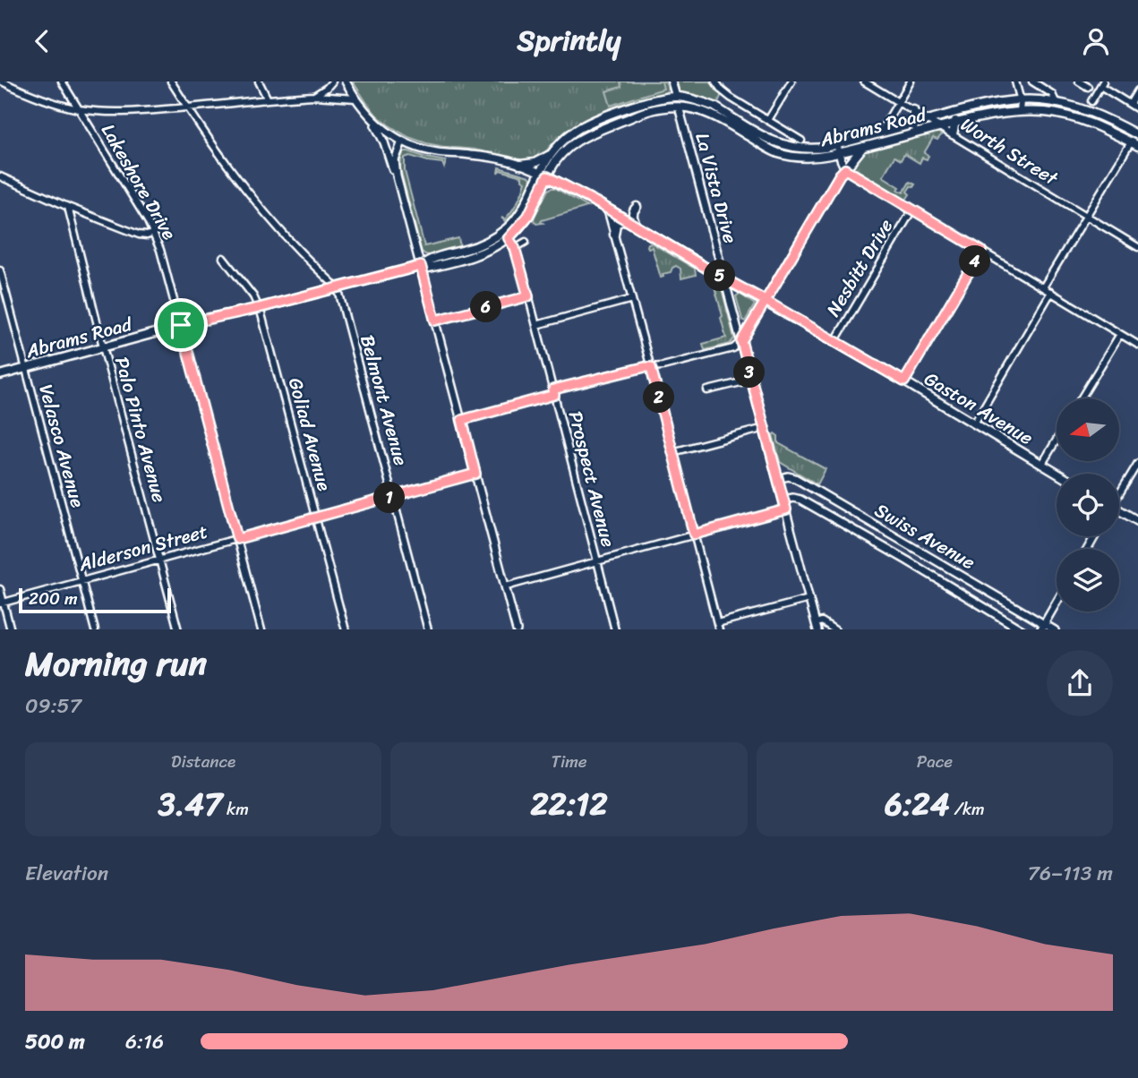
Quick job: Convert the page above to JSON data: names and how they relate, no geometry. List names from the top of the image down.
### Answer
{
  "streets": {
    "main road": ["Abrams Road", "Gaston Avenue"],
    "street": [
      "Worth Street",
      "Lakeshore Drive",
      "La Vista Drive",
      "Nesbitt Drive",
      "Belmont Avenue",
      "Palo Pinto Avenue",
      "Goliad Avenue",
      "Velasco Avenue",
      "Prospect Avenue",
      "Swiss Avenue",
      "Alderson Street"
    ]
  },
  "crossings": [
    ["Abrams Road", "Worth Street"],
    ["Abrams Road", "Lakeshore Drive"],
    ["Abrams Road", "La Vista Drive"],
    ["Abrams Road", "Belmont Avenue"],
    ["Abrams Road", "Gaston Avenue"],
    ["Abrams Road", "Palo Pinto Avenue"],
    ["Abrams Road", "Goliad Avenue"],
    ["Abrams Road", "Velasco Avenue"],
    ["Abrams Road", "Prospect Avenue"],
    ["Lakeshore Drive", "Alderson Street"],
    ["La Vista Drive", "Gaston Avenue"],
    ["La Vista Drive", "Swiss Avenue"],
    ["Nesbitt Drive", "Gaston Avenue"],
    ["Belmont Avenue", "Alderson Street"],
    ["Palo Pinto Avenue", "Alderson Street"],
    ["Goliad Avenue", "Alderson Street"],
    ["Velasco Avenue", "Alderson Street"]
  ],
  "scale_bar": "200 m",
  "north": "left",
  "page": {
    "header": "Sprintly",
    "pins": [
      "4",
      "5",
      "6",
      "3",
      "2",
      "1"
    ],
    "scale": "200 m",
    "heading": ["Morning run", "09:57"],
    "stats": [
      ["Distance", "3.47 km"],
      ["Time", "22:12"],
      ["Pace", "6:24 /km"]
    ],
    "chart": ["Elevation", "76–113 m"],
    "list": [
      {
        "name": "500 m",
        "note": "6:16"
      }
    ]
  }
}
